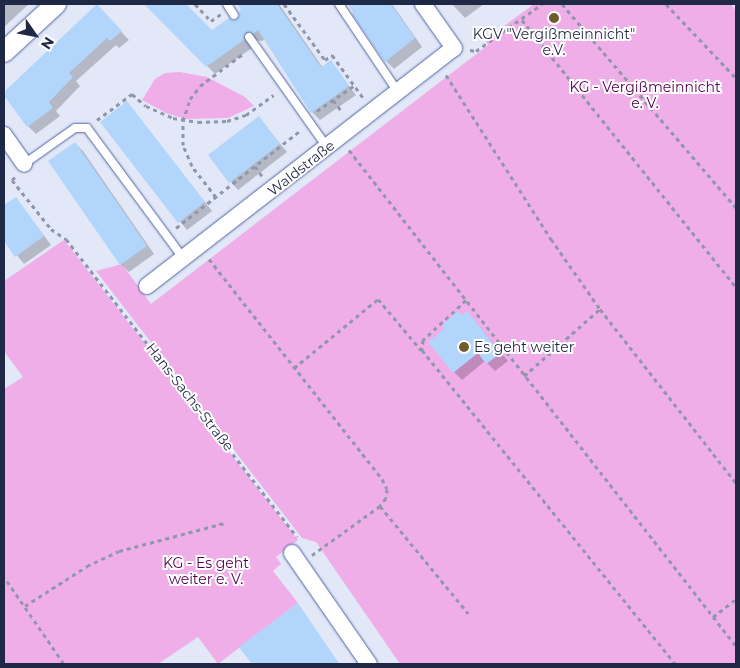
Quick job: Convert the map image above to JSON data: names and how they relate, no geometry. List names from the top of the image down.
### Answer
{
  "streets": {
    "street": ["Waldstraße"],
    "path": ["Hans-Sachs-Straße"]
  },
  "parks": ["KG - Vergißmeinnicht e. V.", "KG - Es geht weiter e. V."],
  "places": ["KGV \"Vergißmeinnicht\" e.V.", "Es geht weiter"],
  "north": "bottom right"
}
